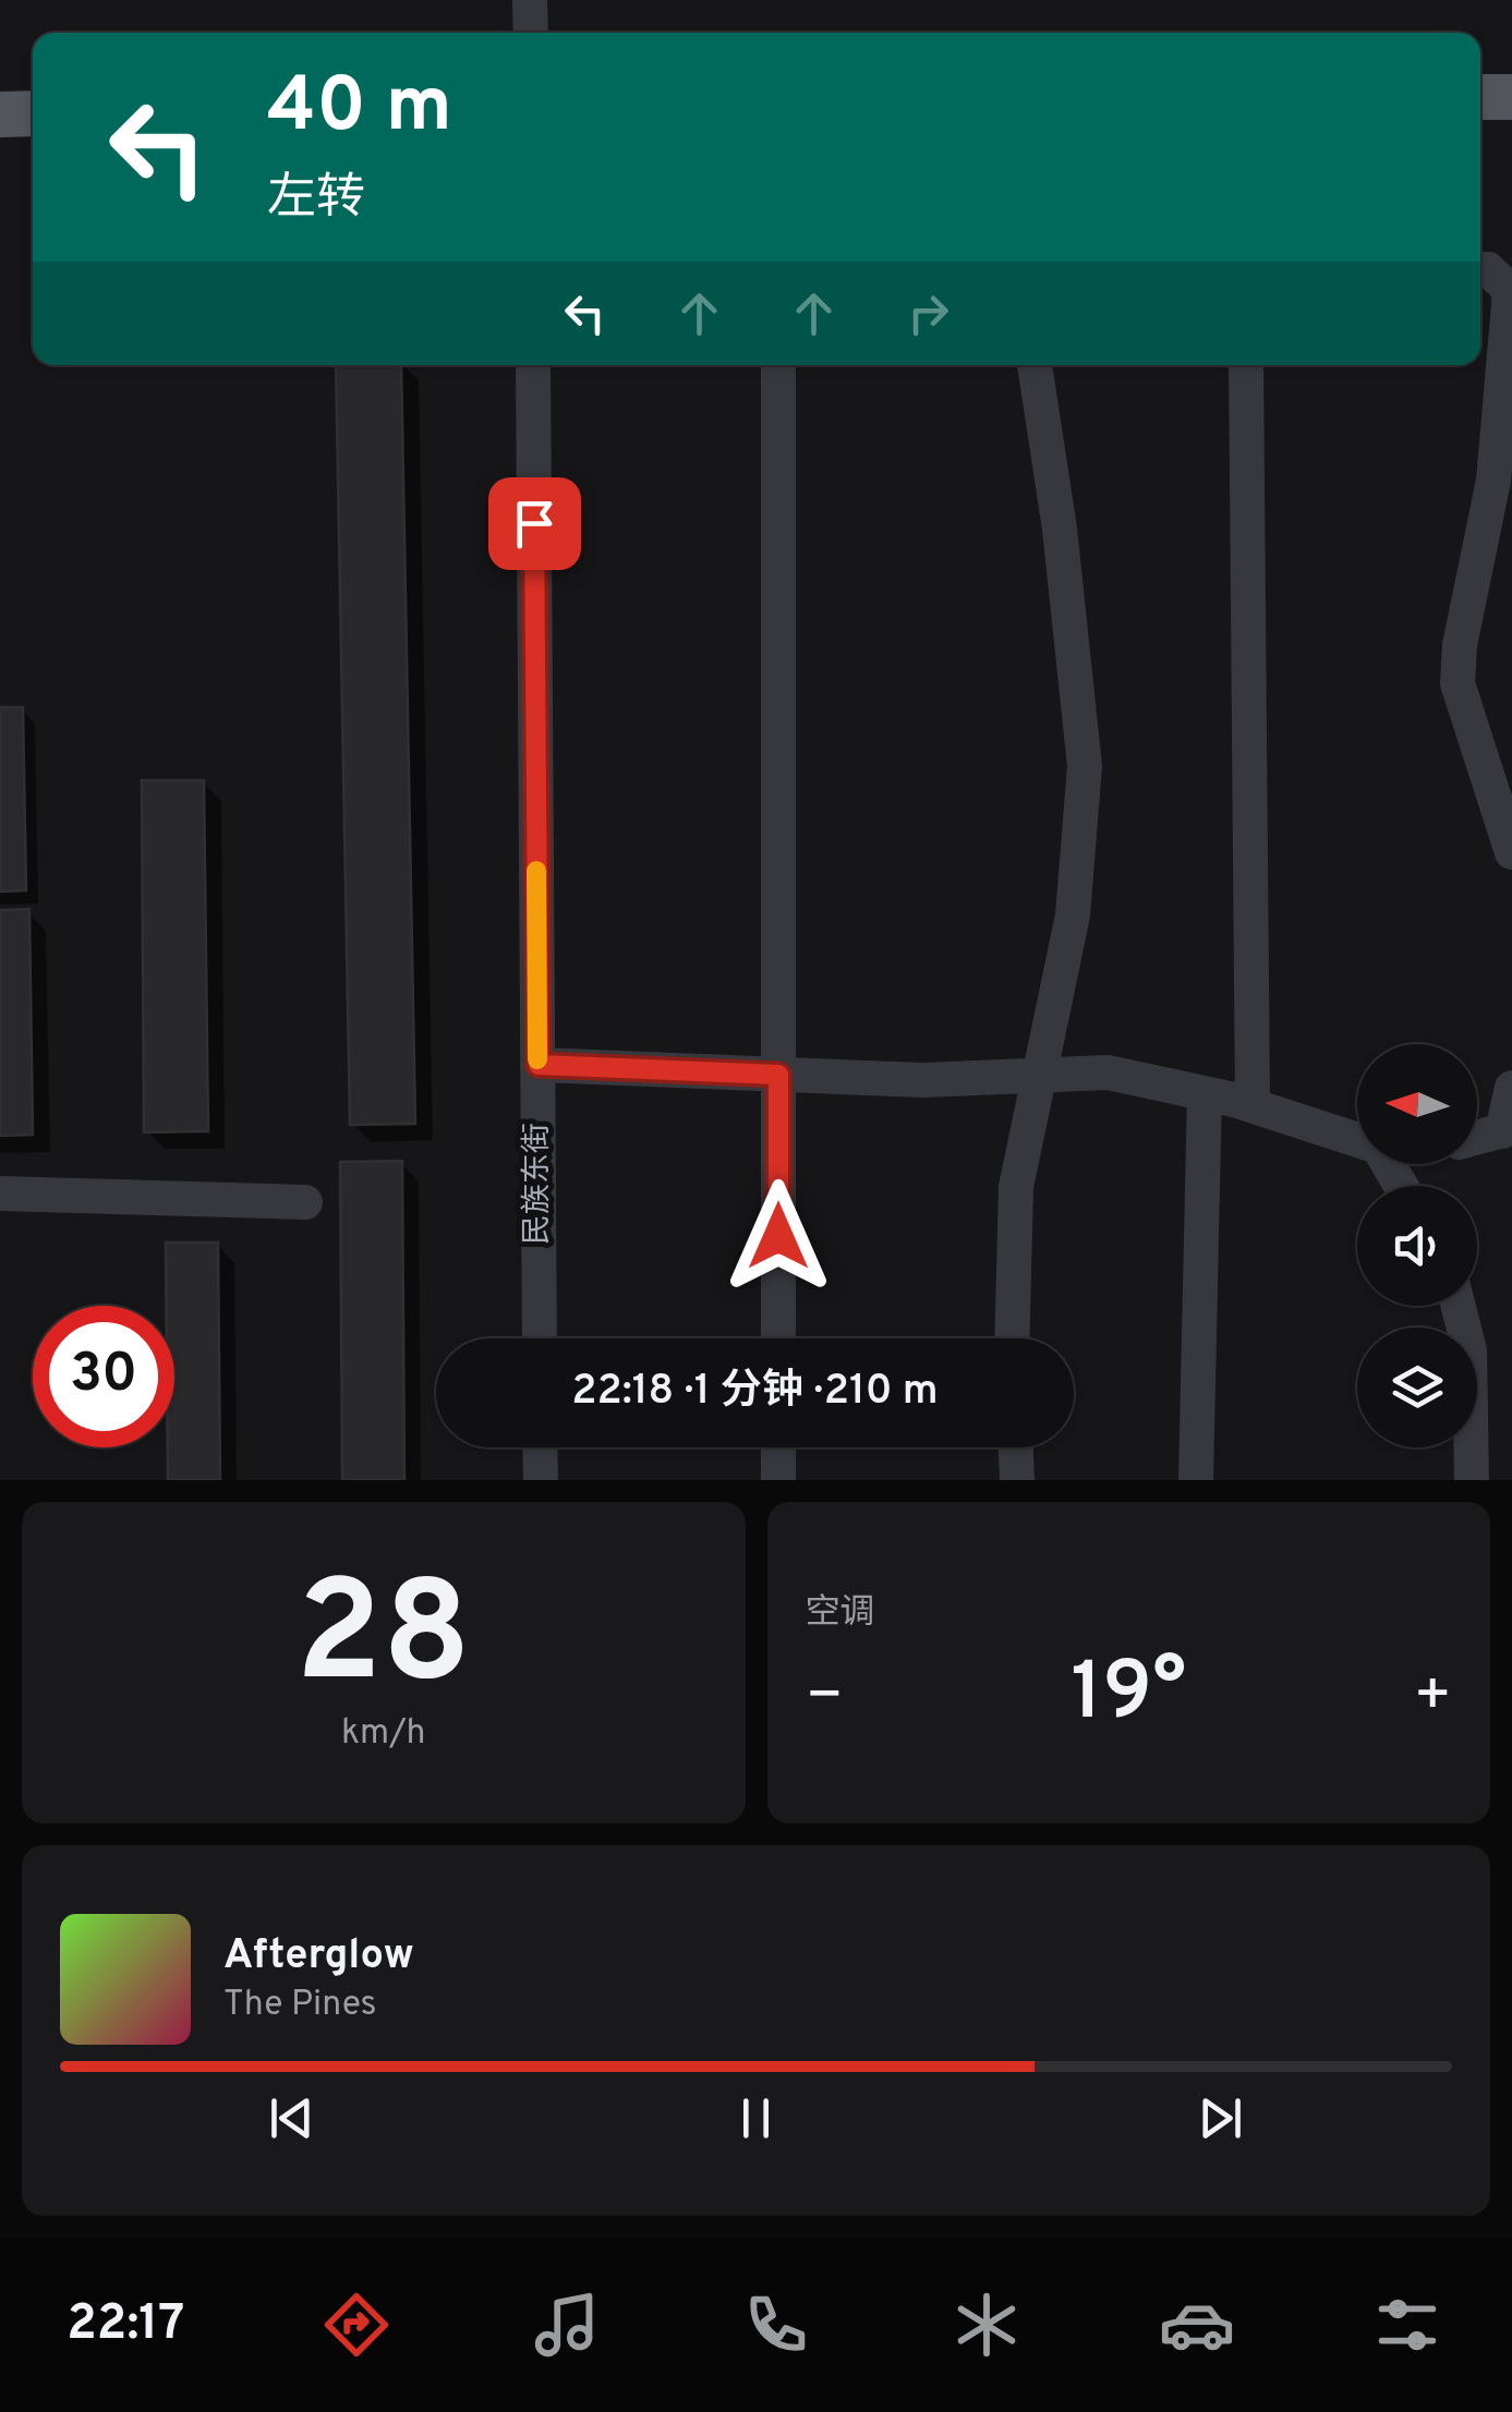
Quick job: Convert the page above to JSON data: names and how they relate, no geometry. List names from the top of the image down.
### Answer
{
  "streets": {
    "street": ["民族东街"]
  },
  "north": "left",
  "page": {
    "turn": ["40 m", "左转"],
    "limit": "30",
    "trip": "22:18 · 1 分钟 · 210 m",
    "tile": [
      ["28", "km/h"],
      "空调"
    ],
    "heat": ["−", "19°", "+"],
    "song": ["Afterglow", "The Pines"],
    "tabs": "22:17"
  }
}
